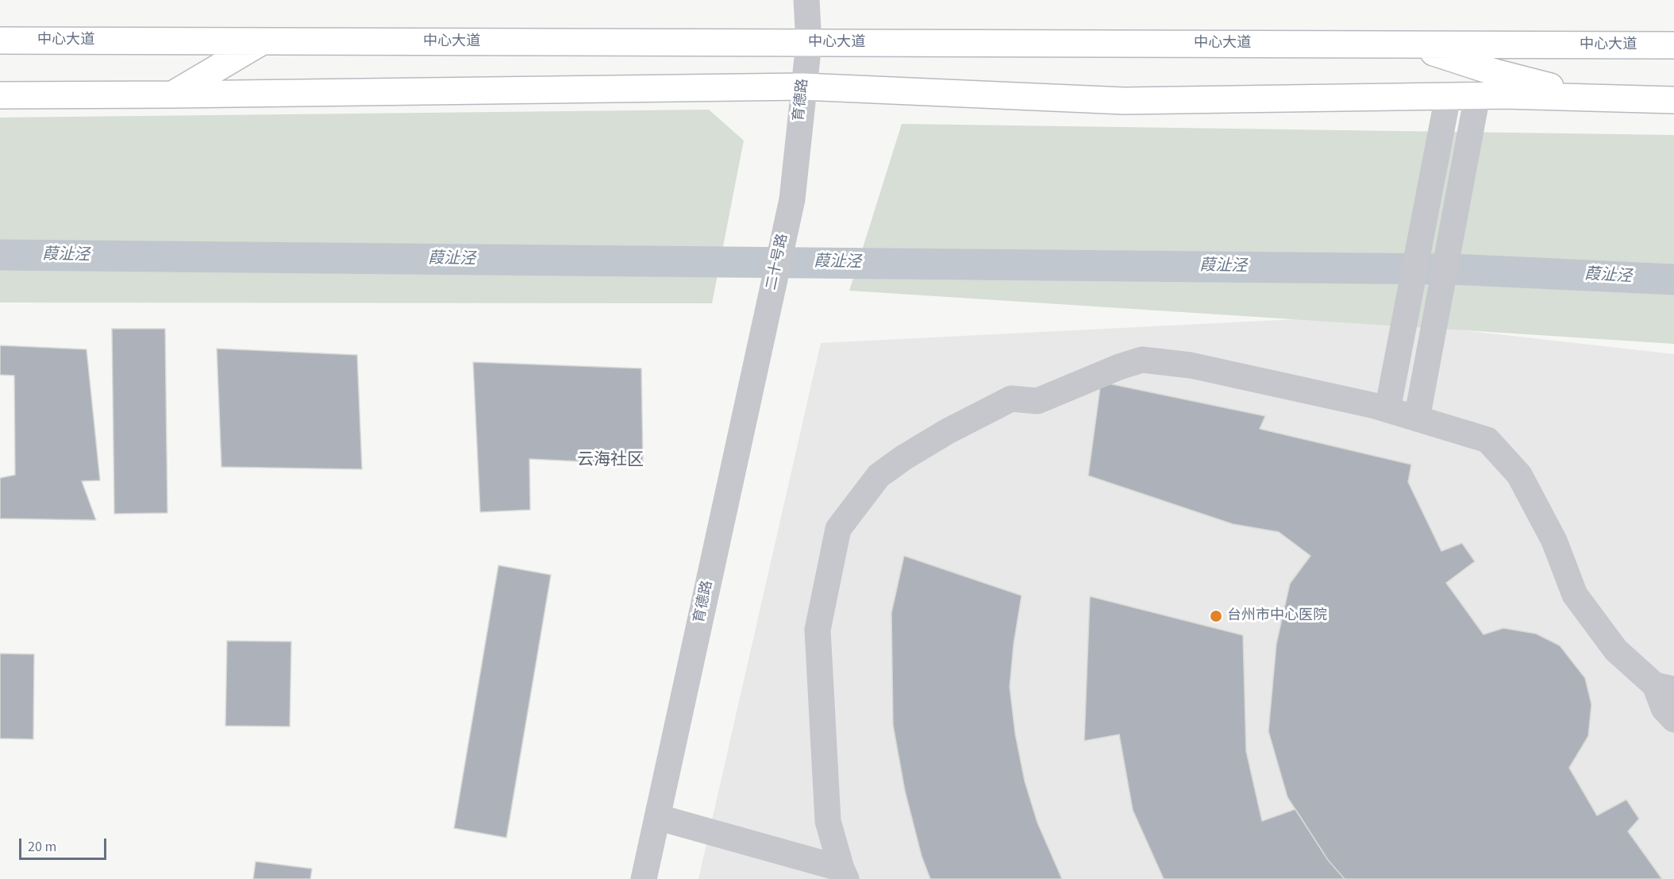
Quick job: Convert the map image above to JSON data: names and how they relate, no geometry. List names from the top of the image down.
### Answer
{
  "streets": {
    "main road": ["中心大道"],
    "street": ["育德路", "二十号路"]
  },
  "crossings": [
    ["中心大道", "育德路"],
    ["育德路", "二十号路"]
  ],
  "districts": ["云海社区"],
  "water": ["葭沚泾"],
  "places": ["台州市中心医院"],
  "scale_bar": "20 m"
}
